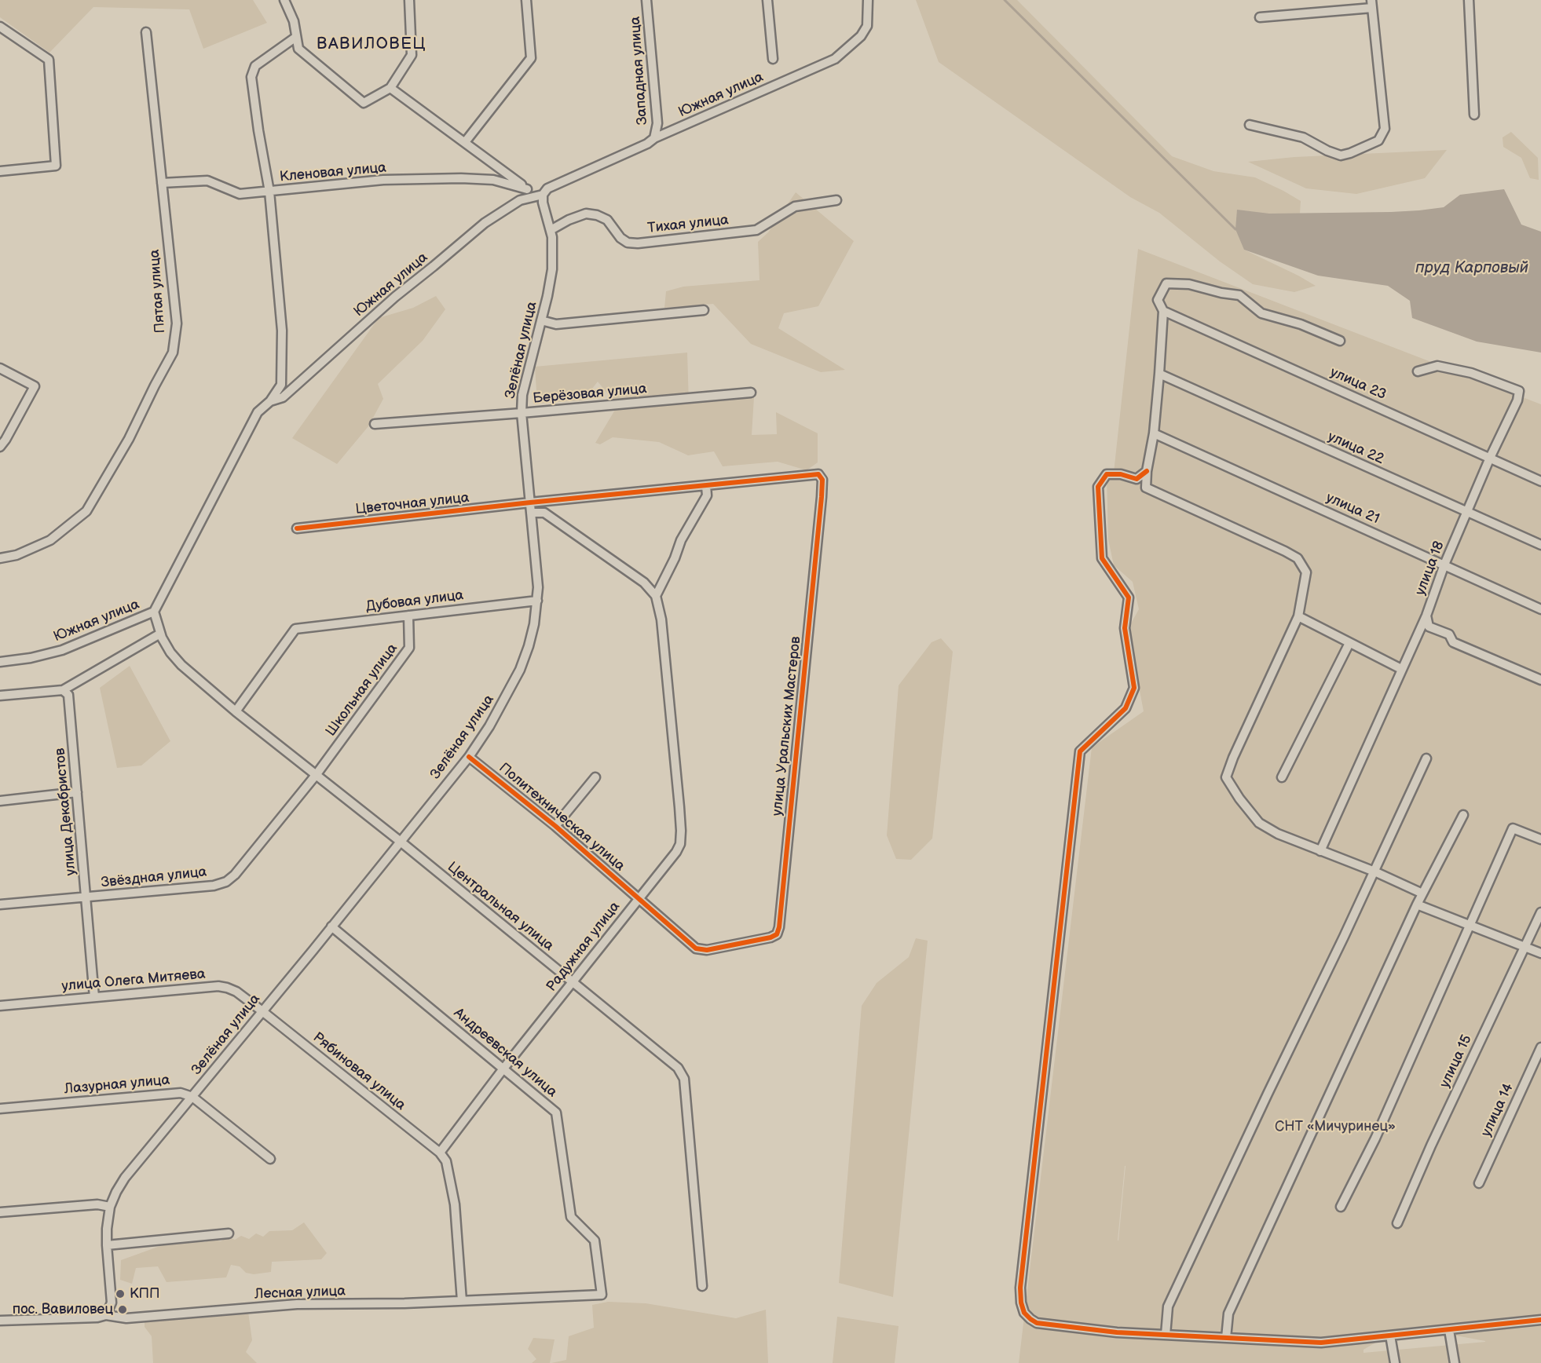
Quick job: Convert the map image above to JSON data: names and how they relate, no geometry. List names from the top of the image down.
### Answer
{
  "streets": {
    "street": [
      "Западная улица",
      "Южная улица",
      "Кленовая улица",
      "Тихая улица",
      "Пятая улица",
      "Зелёная улица",
      "улица 23",
      "Берёзовая улица",
      "улица 22",
      "Цветочная улица",
      "улица 21",
      "улица 18",
      "Дубовая улица",
      "Школьная улица",
      "улица Уральских Мастеров",
      "улица Декабристов",
      "Политехническая улица",
      "Звёздная улица",
      "Центральная улица",
      "Радужная улица",
      "улица Олега Митяева",
      "Андреевская улица",
      "улица 15",
      "Рябиновая улица",
      "Лазурная улица",
      "улица 14",
      "Лесная улица"
    ]
  },
  "crossings": [
    ["Западная улица", "Южная улица"],
    ["Южная улица", "Кленовая улица"],
    ["Южная улица", "Зелёная улица"],
    ["Южная улица", "Центральная улица"],
    ["Тихая улица", "Зелёная улица"],
    ["Зелёная улица", "Берёзовая улица"],
    ["Зелёная улица", "Цветочная улица"],
    ["Зелёная улица", "Дубовая улица"],
    ["Зелёная улица", "Политехническая улица"],
    ["Зелёная улица", "Центральная улица"],
    ["Зелёная улица", "улица Олега Митяева"],
    ["Зелёная улица", "Андреевская улица"],
    ["Зелёная улица", "Рябиновая улица"],
    ["Зелёная улица", "Лазурная улица"],
    ["Зелёная улица", "Лесная улица"],
    ["улица 23", "улица 18"],
    ["улица 22", "улица 18"],
    ["Цветочная улица", "улица Уральских Мастеров"],
    ["улица 21", "улица 18"],
    ["Дубовая улица", "Школьная улица"],
    ["Дубовая улица", "Центральная улица"],
    ["Школьная улица", "Звёздная улица"],
    ["Школьная улица", "Центральная улица"],
    ["улица Уральских Мастеров", "Политехническая улица"],
    ["улица Уральских Мастеров", "Радужная улица"],
    ["улица Декабристов", "Звёздная улица"],
    ["улица Декабристов", "улица Олега Митяева"],
    ["Политехническая улица", "Радужная улица"],
    ["Звёздная улица", "Центральная улица"],
    ["Центральная улица", "Радужная улица"],
    ["Радужная улица", "Андреевская улица"],
    ["Радужная улица", "Рябиновая улица"],
    ["улица Олега Митяева", "Рябиновая улица"],
    ["Андреевская улица", "Лесная улица"]
  ],
  "districts": ["ВАВИЛОВЕЦ"],
  "water": ["пруд Карповый"],
  "parks": ["СНТ «Мичуринец»"],
  "places": ["КПП", "пос. Вавиловец"]
}
